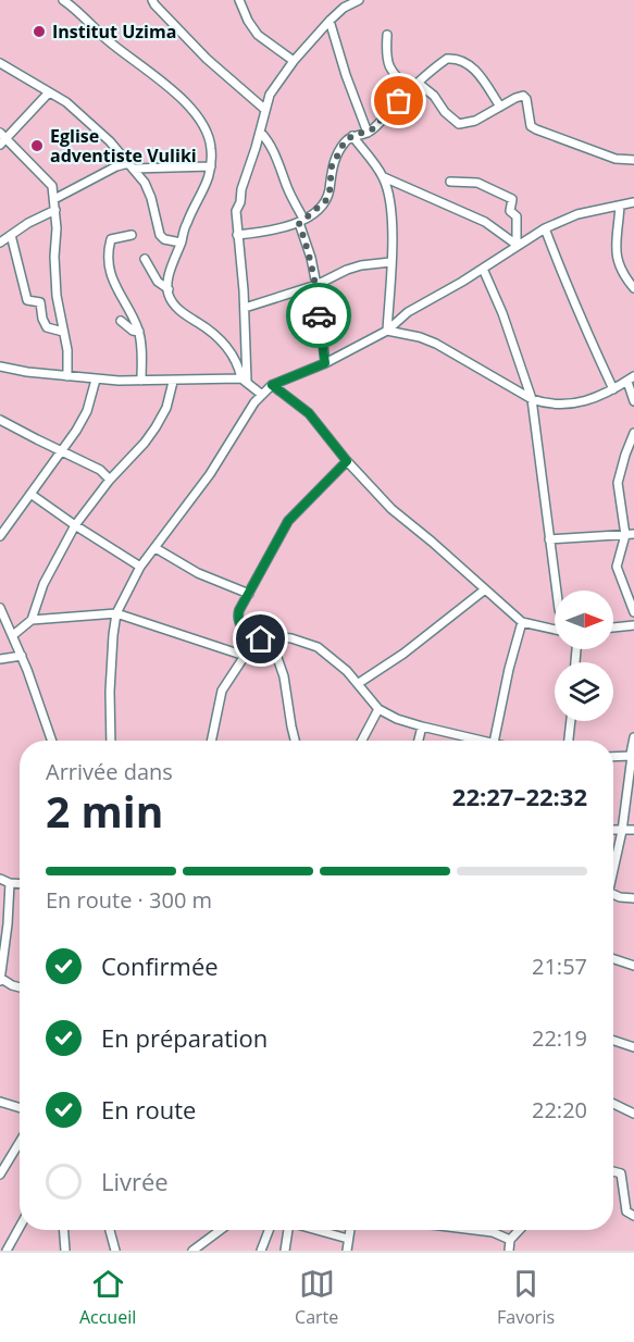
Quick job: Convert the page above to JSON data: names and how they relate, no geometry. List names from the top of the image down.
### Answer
{
  "places": ["Institut Uzima", "Eglise adventiste Vuliki"],
  "north": "right",
  "page": {
    "heading": ["2 min", "Arrivée dans", "22:27–22:32"],
    "bar": "En route · 300 m",
    "list": [
      ["Confirmée", "21:57"],
      ["En préparation", "22:19"],
      ["En route", "22:20"],
      "Livrée"
    ],
    "tabs": ["Accueil", "Carte", "Favoris"]
  }
}
